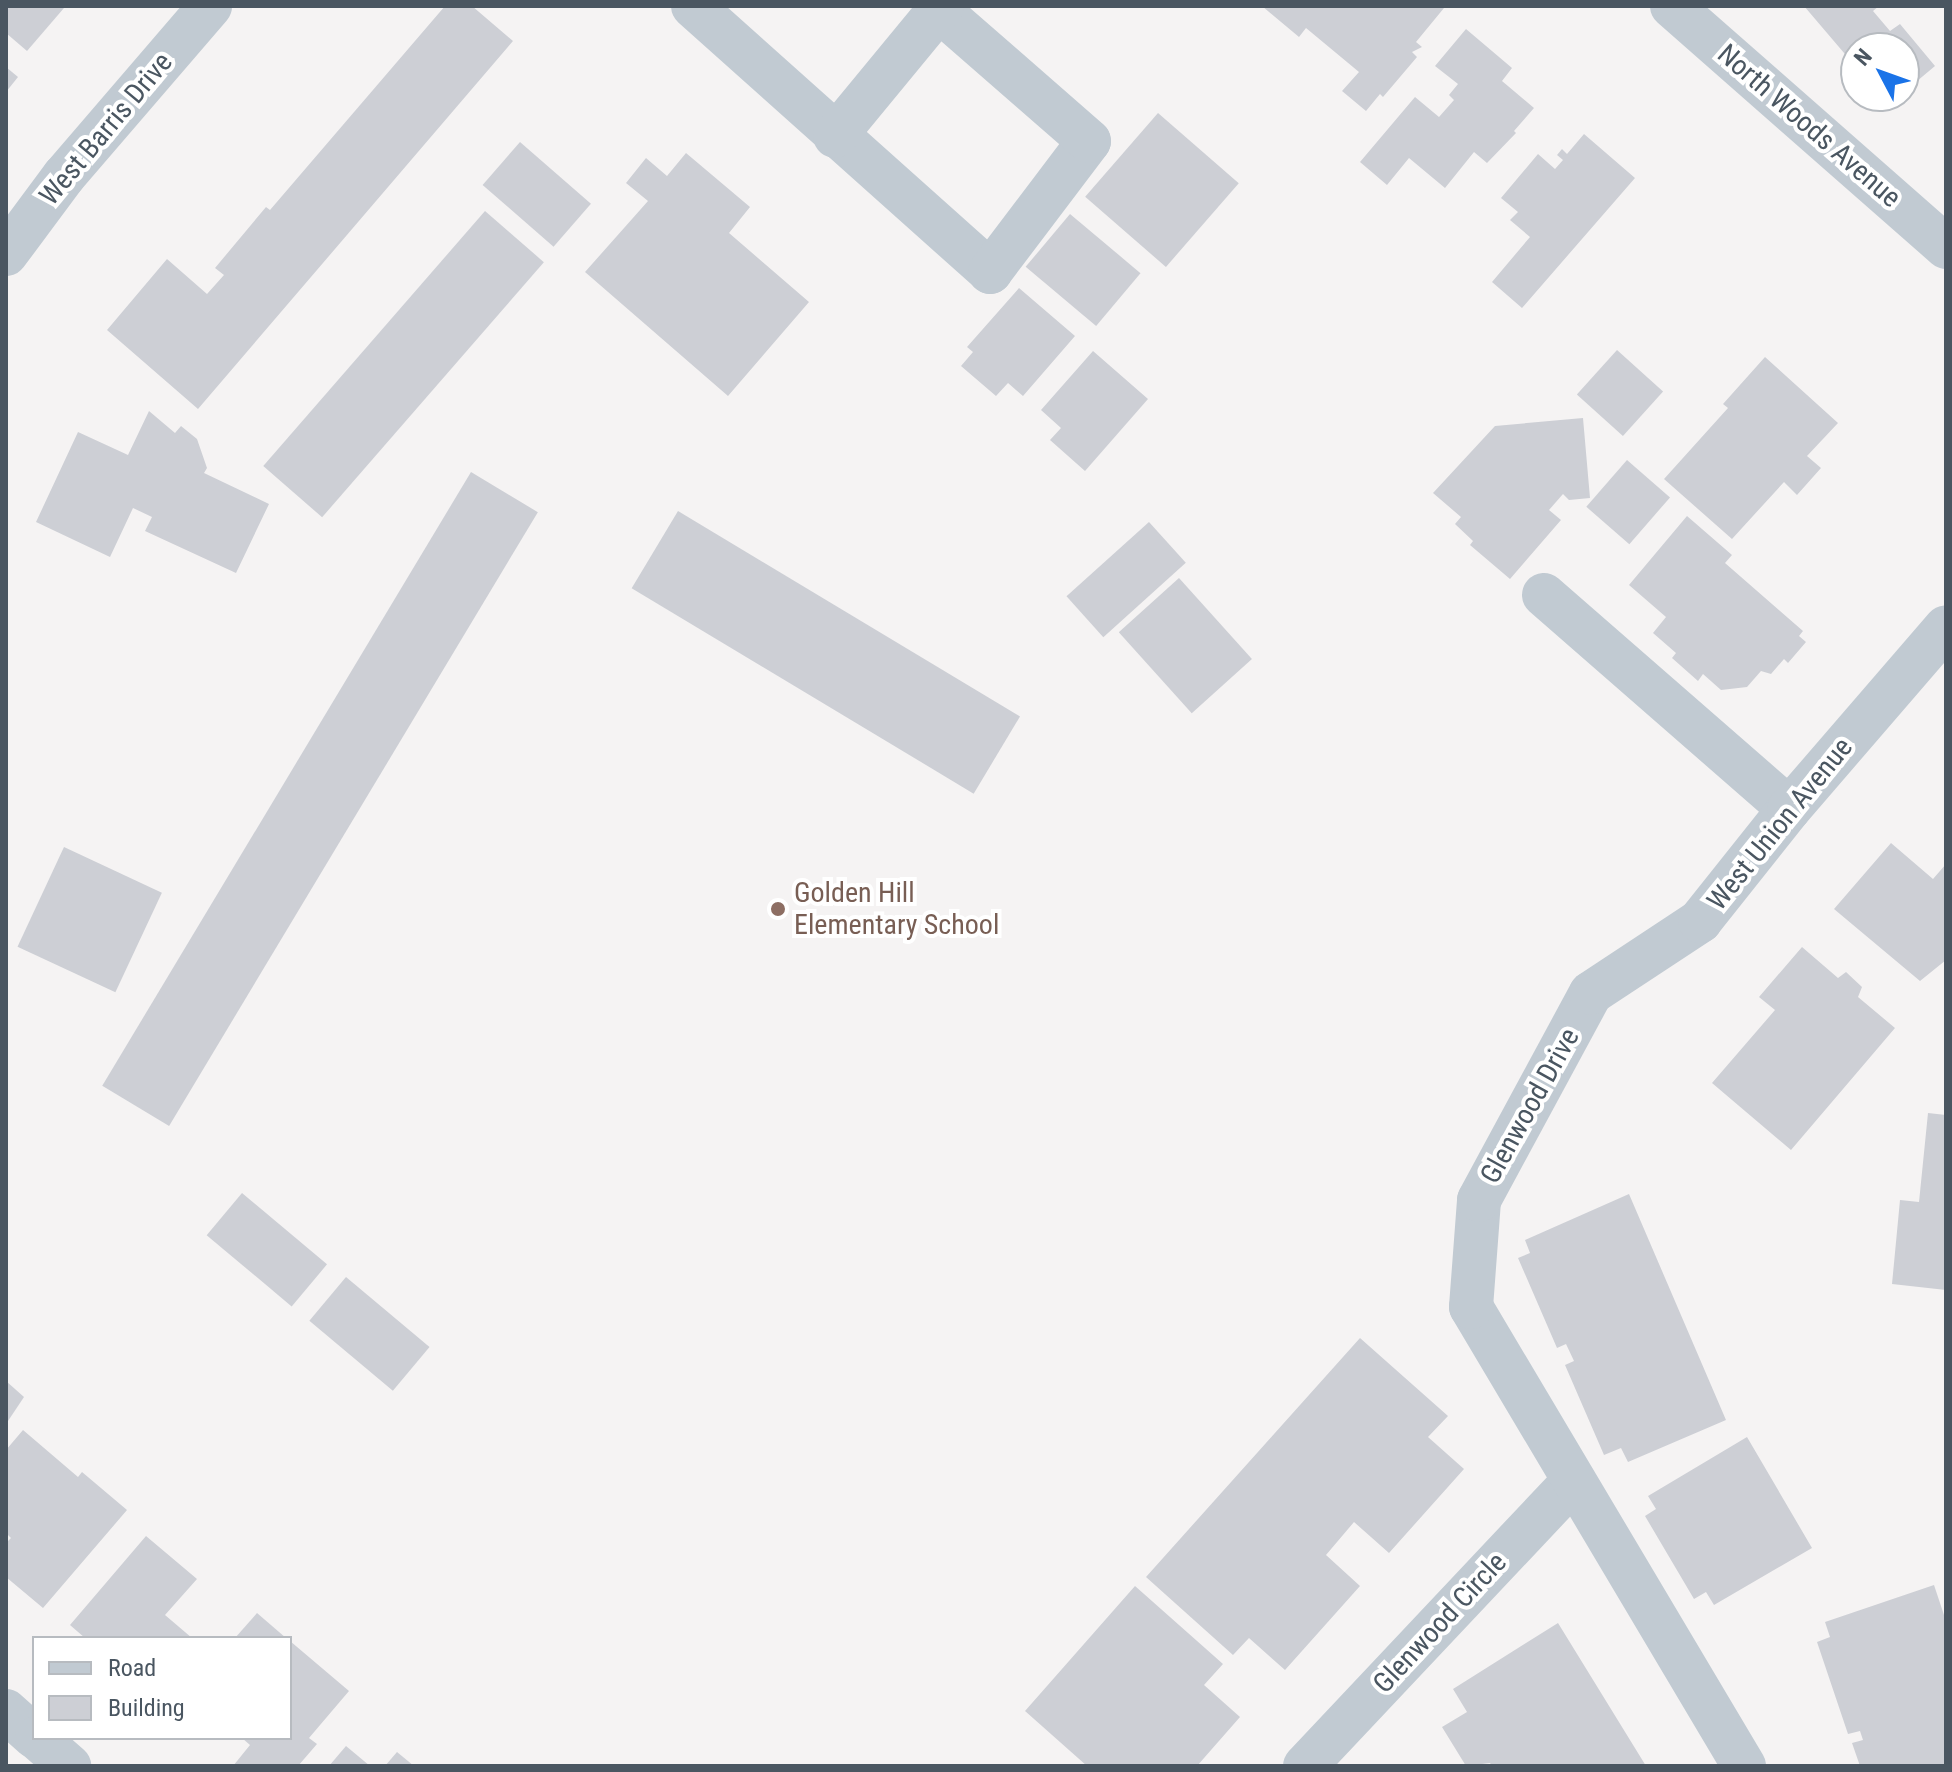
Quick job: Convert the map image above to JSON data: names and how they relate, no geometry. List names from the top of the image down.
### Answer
{
  "streets": {
    "street": [
      "North Woods Avenue",
      "West Barris Drive",
      "West Union Avenue",
      "Glenwood Drive",
      "Glenwood Circle"
    ]
  },
  "crossings": [
    ["West Union Avenue", "Glenwood Drive"],
    ["Glenwood Drive", "Glenwood Circle"]
  ],
  "places": ["Golden Hill Elementary School"],
  "legend": ["Road", "Building"],
  "north": "top left"
}
